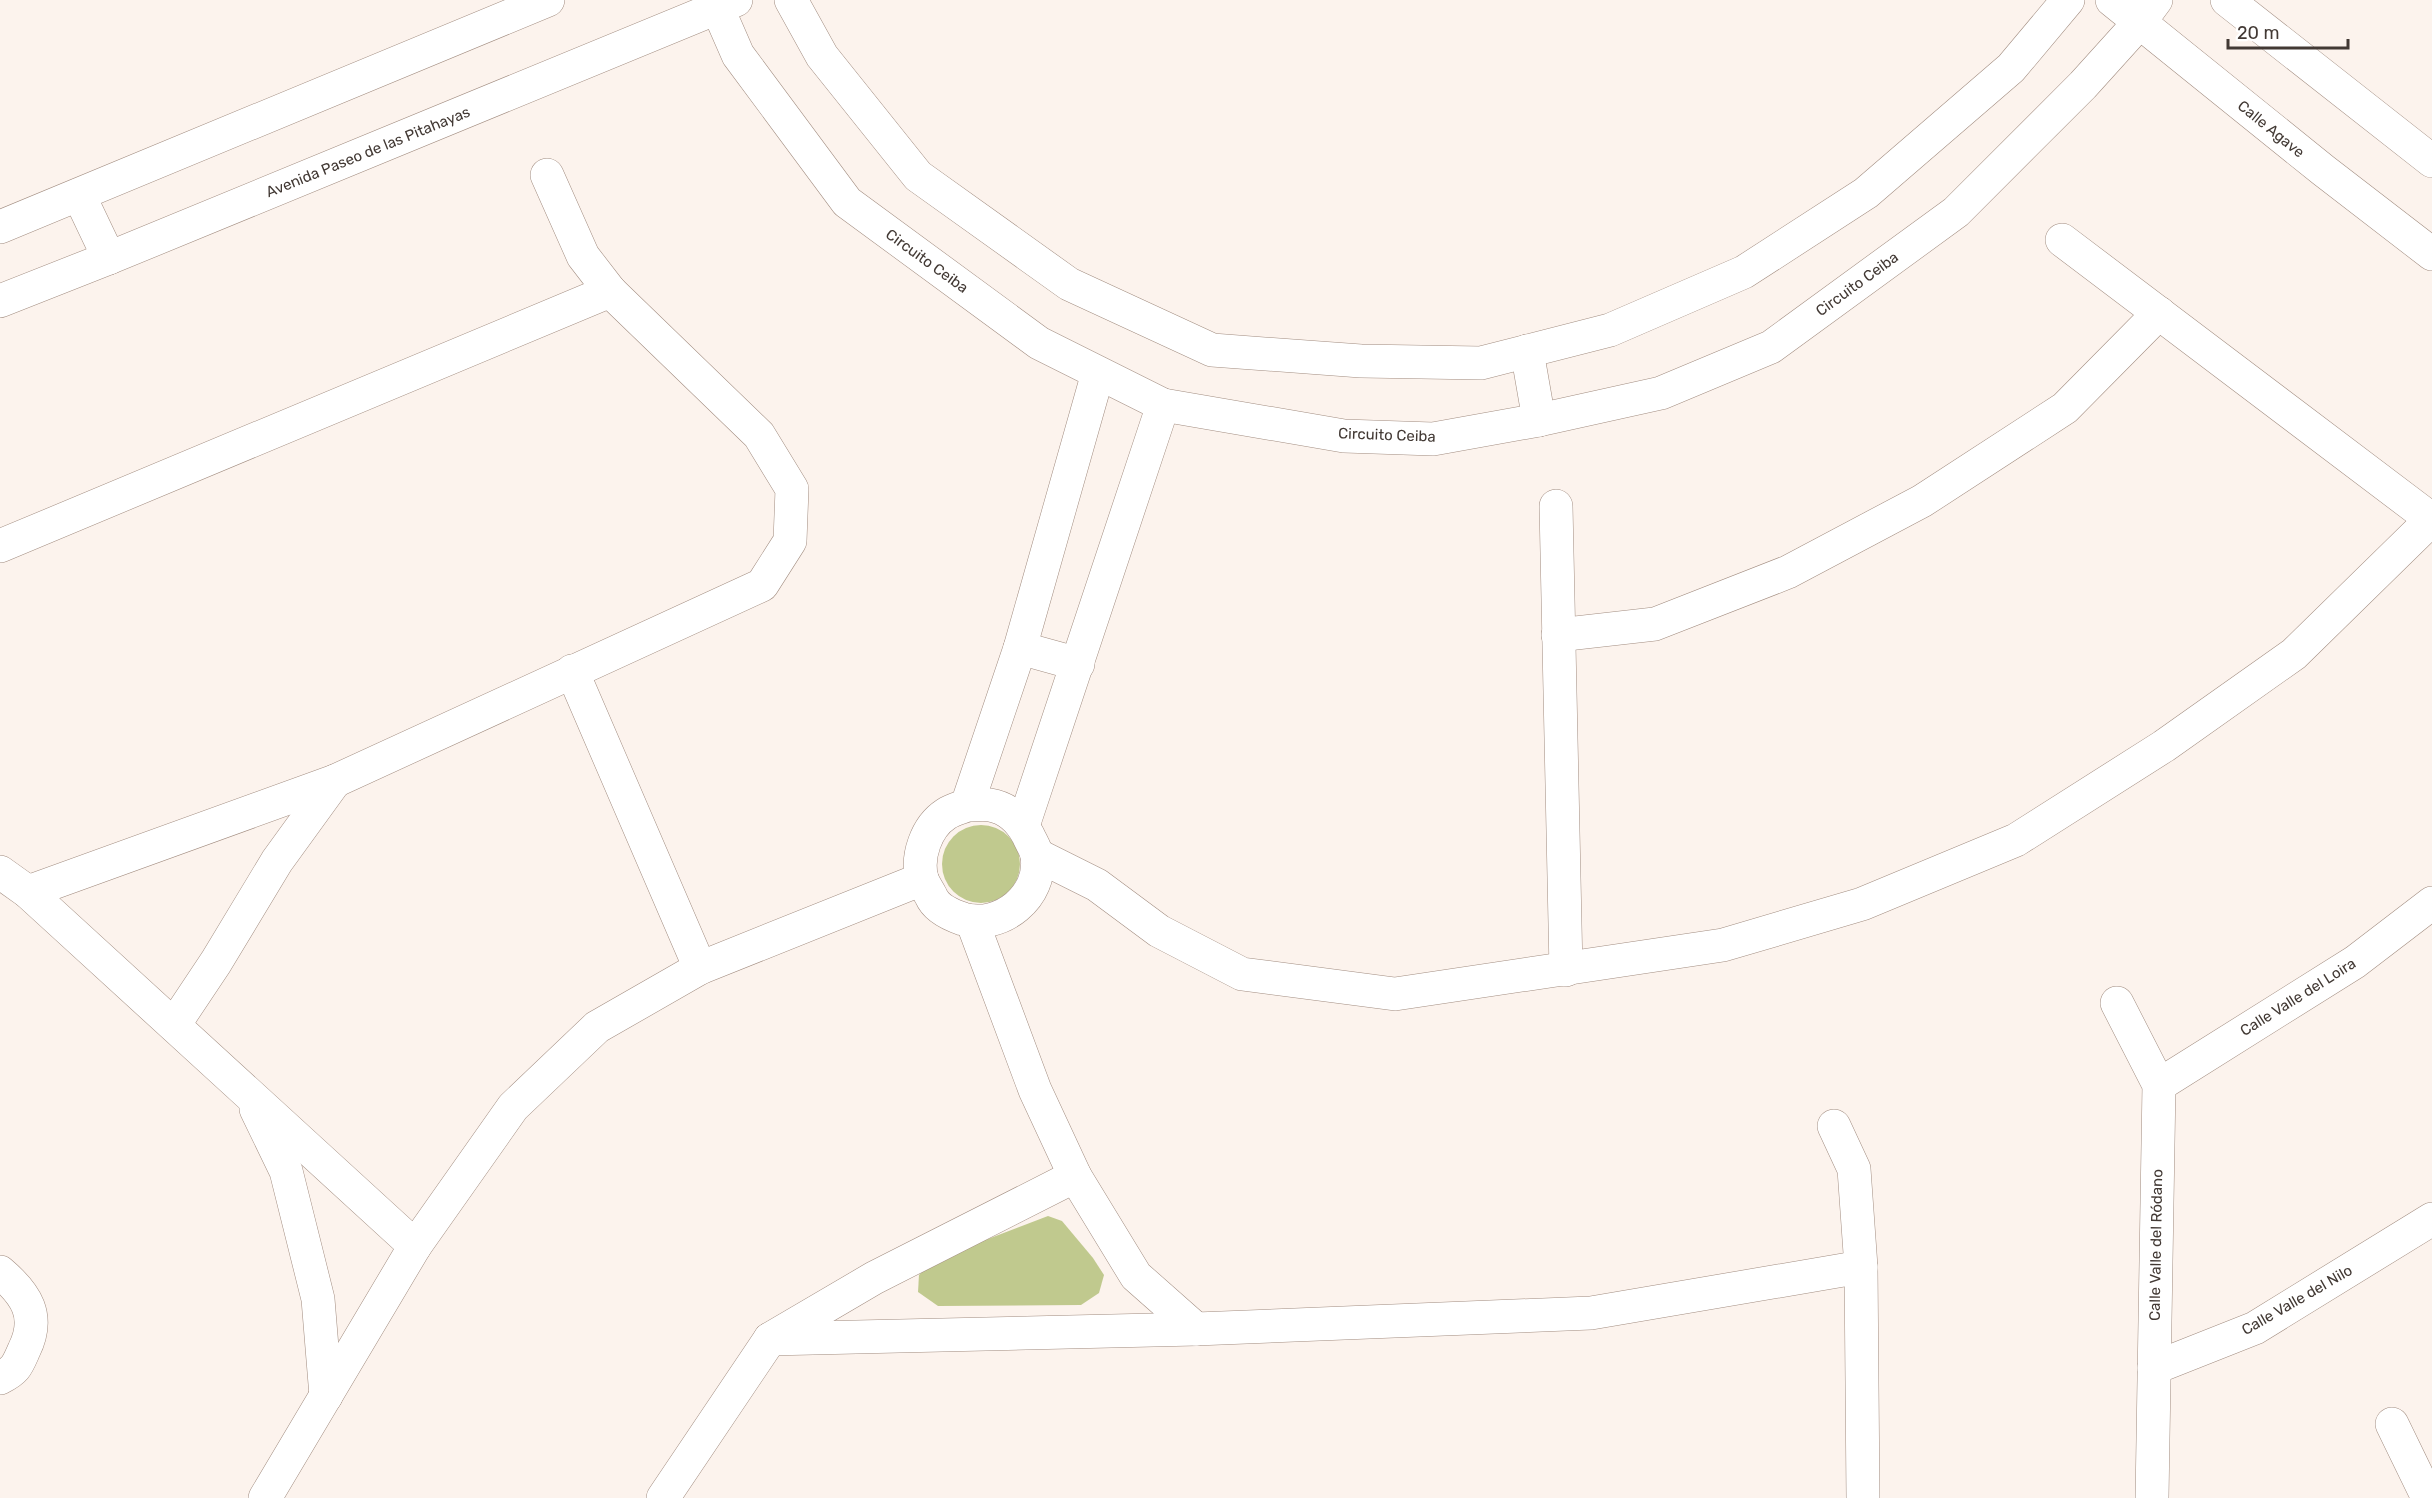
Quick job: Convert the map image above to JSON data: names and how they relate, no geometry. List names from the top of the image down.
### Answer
{
  "streets": {
    "street": [
      "Calle Agave",
      "Avenida Paseo de las Pitahayas",
      "Circuito Ceiba",
      "Calle Valle del Loira",
      "Calle Valle del Ródano",
      "Calle Valle del Nilo"
    ]
  },
  "crossings": [
    ["Calle Agave", "Circuito Ceiba"],
    ["Avenida Paseo de las Pitahayas", "Circuito Ceiba"],
    ["Calle Valle del Loira", "Calle Valle del Ródano"],
    ["Calle Valle del Ródano", "Calle Valle del Nilo"]
  ],
  "scale_bar": "20 m"
}
